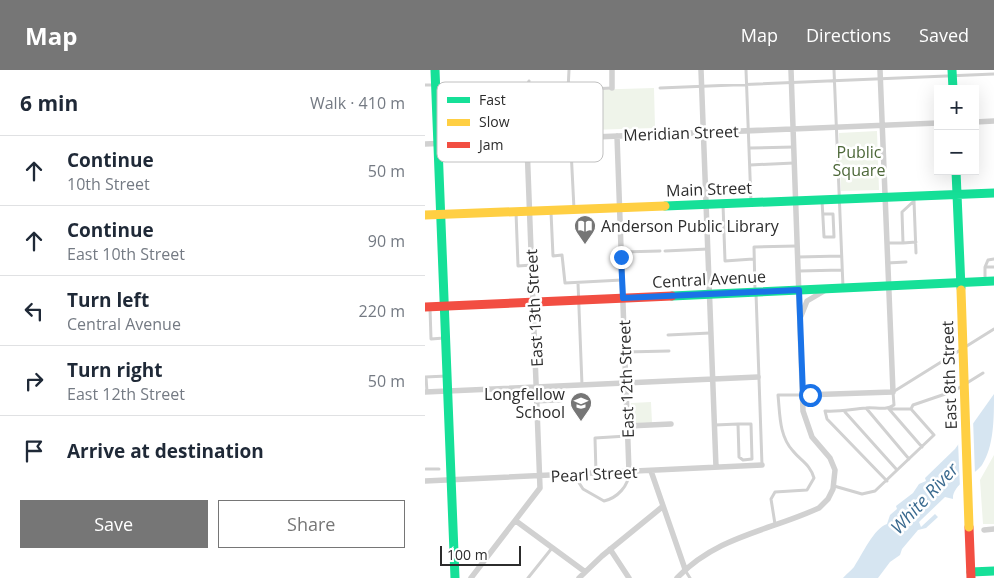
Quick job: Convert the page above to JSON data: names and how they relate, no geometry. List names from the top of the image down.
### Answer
{
  "streets": {
    "street": [
      "Meridian Street",
      "Main Street",
      "Central Avenue",
      "East 13th Street",
      "East 8th Street",
      "East 12th Street",
      "Pearl Street"
    ]
  },
  "crossings": [
    ["Meridian Street", "East 12th Street"],
    ["Main Street", "East 13th Street"],
    ["Main Street", "East 8th Street"],
    ["Main Street", "East 12th Street"],
    ["Central Avenue", "East 13th Street"],
    ["Central Avenue", "East 8th Street"],
    ["Central Avenue", "East 12th Street"],
    ["East 13th Street", "Pearl Street"],
    ["East 12th Street", "Pearl Street"]
  ],
  "water": ["White River"],
  "parks": ["Public Square"],
  "places": {
    "library": ["Anderson Public Library"],
    "school or university": ["Longfellow School"]
  },
  "legend": ["Fast", "Slow", "Jam"],
  "scale_bar": "100 m",
  "page": {
    "header": "Map",
    "nav": ["Map", "Directions", "Saved"],
    "heading": ["6 min", "Walk · 410 m"],
    "map_buttons": ["+", "−"],
    "list": [
      ["Continue", "10th Street", "50 m"],
      ["Continue", "East 10th Street", "90 m"],
      ["Turn left", "Central Avenue", "220 m"],
      ["Turn right", "East 12th Street", "50 m"],
      "Arrive at destination"
    ],
    "buttons": ["Save", "Share"],
    "scale": "100 m"
  }
}
